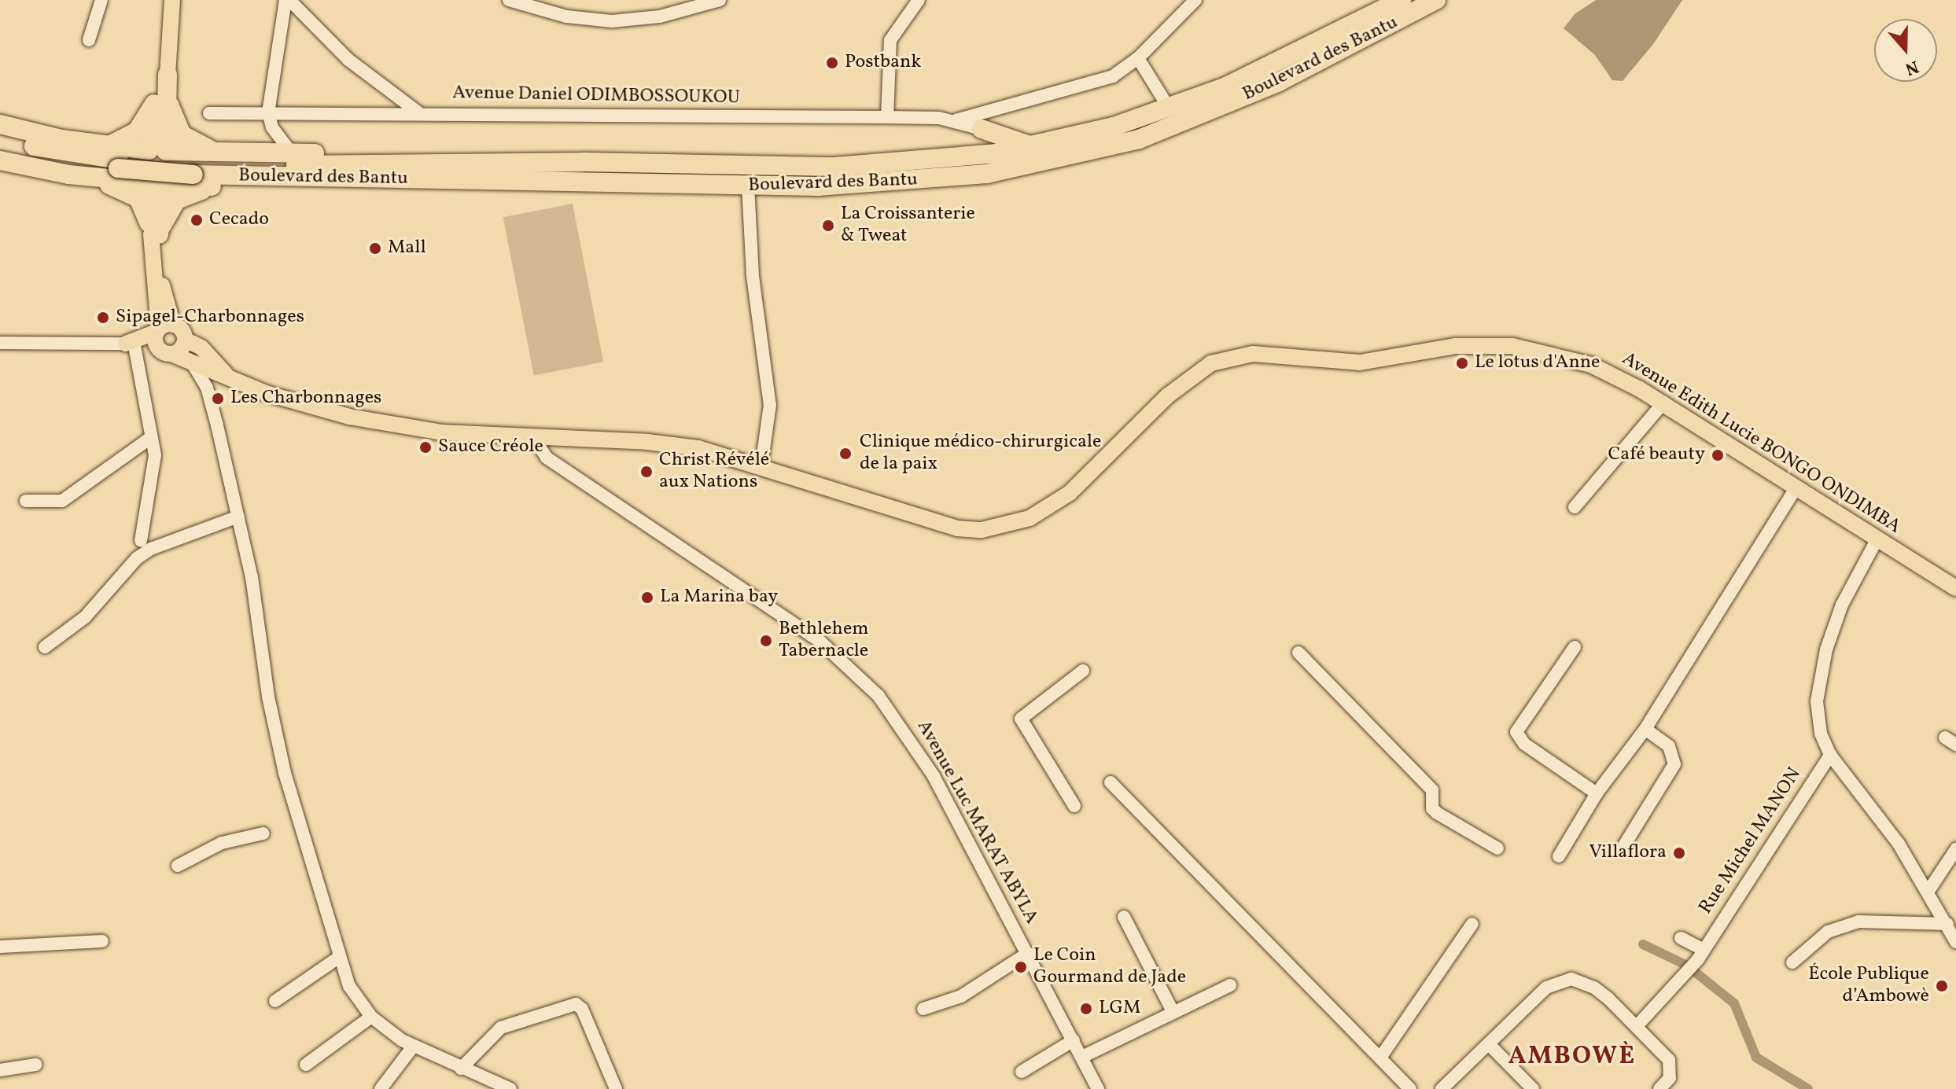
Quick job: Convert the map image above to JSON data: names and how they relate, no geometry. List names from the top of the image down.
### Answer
{
  "streets": {
    "highway": ["Boulevard des Bantu"],
    "main road": ["Avenue Edith Lucie BONGO ONDIMBA"],
    "street": ["Avenue Daniel ODIMBOSSOUKOU", "Avenue Luc MARAT ABYLA", "Rue Michel MANON"]
  },
  "crossings": [
    ["Avenue Edith Lucie BONGO ONDIMBA", "Avenue Luc MARAT ABYLA"]
  ],
  "districts": ["AMBOWÈ"],
  "places": [
    "Postbank",
    "Cecado",
    "La Croissanterie & Tweat",
    "Mall",
    "Sipagel-Charbonnages",
    "Le lotus d'Anne",
    "Les Charbonnages",
    "Sauce Créole",
    "Clinique médico-chirurgicale de la paix",
    "Café beauty",
    "Christ Révélé aux Nations",
    "La Marina bay",
    "Bethlehem Tabernacle",
    "Villaflora",
    "Le Coin Gourmand de Jade",
    "École Publique d’Ambowè",
    "LGM"
  ],
  "north": "bottom"
}
